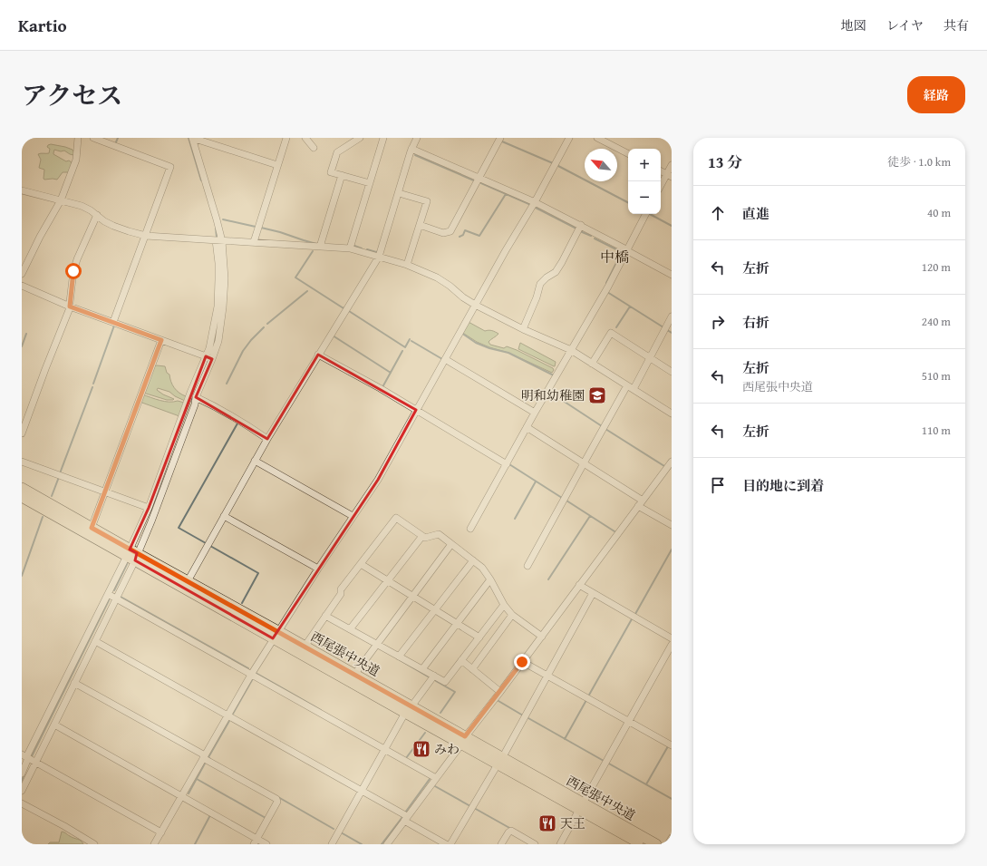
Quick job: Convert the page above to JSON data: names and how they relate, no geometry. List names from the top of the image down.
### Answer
{
  "streets": {
    "main road": ["西尾張中央道"]
  },
  "districts": ["中橋"],
  "places": {
    "school or university": ["明和幼稚園"],
    "restaurant": ["みわ", "天王"]
  },
  "north": "top left",
  "page": {
    "header": "Kartio",
    "nav": ["地図", "レイヤ", "共有"],
    "title": "アクセス",
    "buttons": "経路",
    "heading": ["13 分", "徒歩 · 1.0 km"],
    "map_buttons": ["+", "−"],
    "list": [
      ["直進", "40 m"],
      ["左折", "120 m"],
      ["右折", "240 m"],
      ["左折", "西尾張中央道", "510 m"],
      ["左折", "110 m"],
      "目的地に到着"
    ]
  }
}
